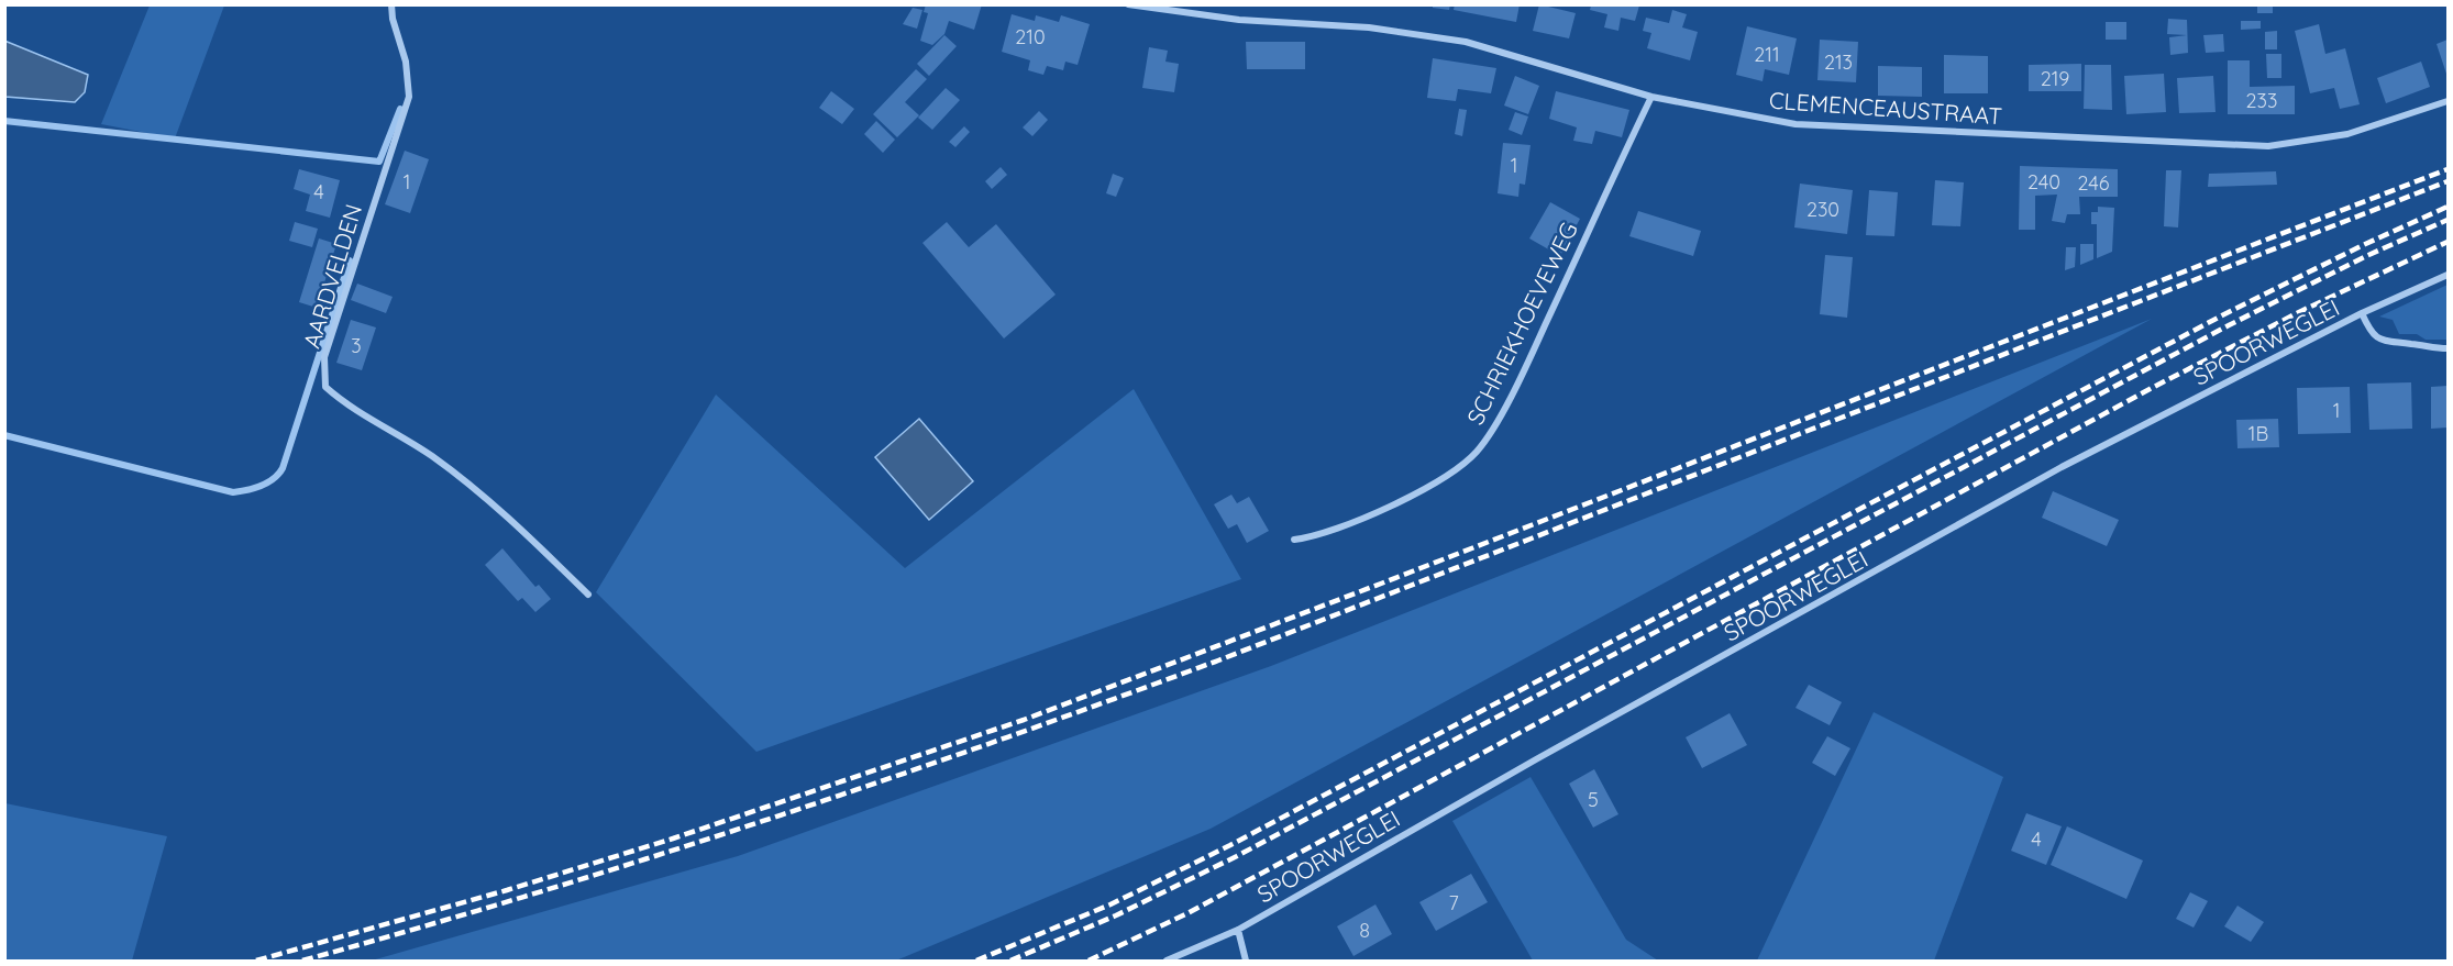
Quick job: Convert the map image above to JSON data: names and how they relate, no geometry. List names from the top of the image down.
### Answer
{
  "streets": {
    "street": [
      "CLEMENCEAUSTRAAT",
      "AARDVELDEN",
      "SCHRIEKHOEVEWEG",
      "SPOORWEGLEI"
    ]
  },
  "crossings": [
    ["CLEMENCEAUSTRAAT", "SCHRIEKHOEVEWEG"]
  ],
  "house_numbers": [
    "210",
    "211",
    "213",
    "219",
    "233",
    "1",
    "1",
    "240",
    "246",
    "4",
    "230",
    "3",
    "1",
    "1B",
    "5",
    "4",
    "7",
    "8"
  ]
}
